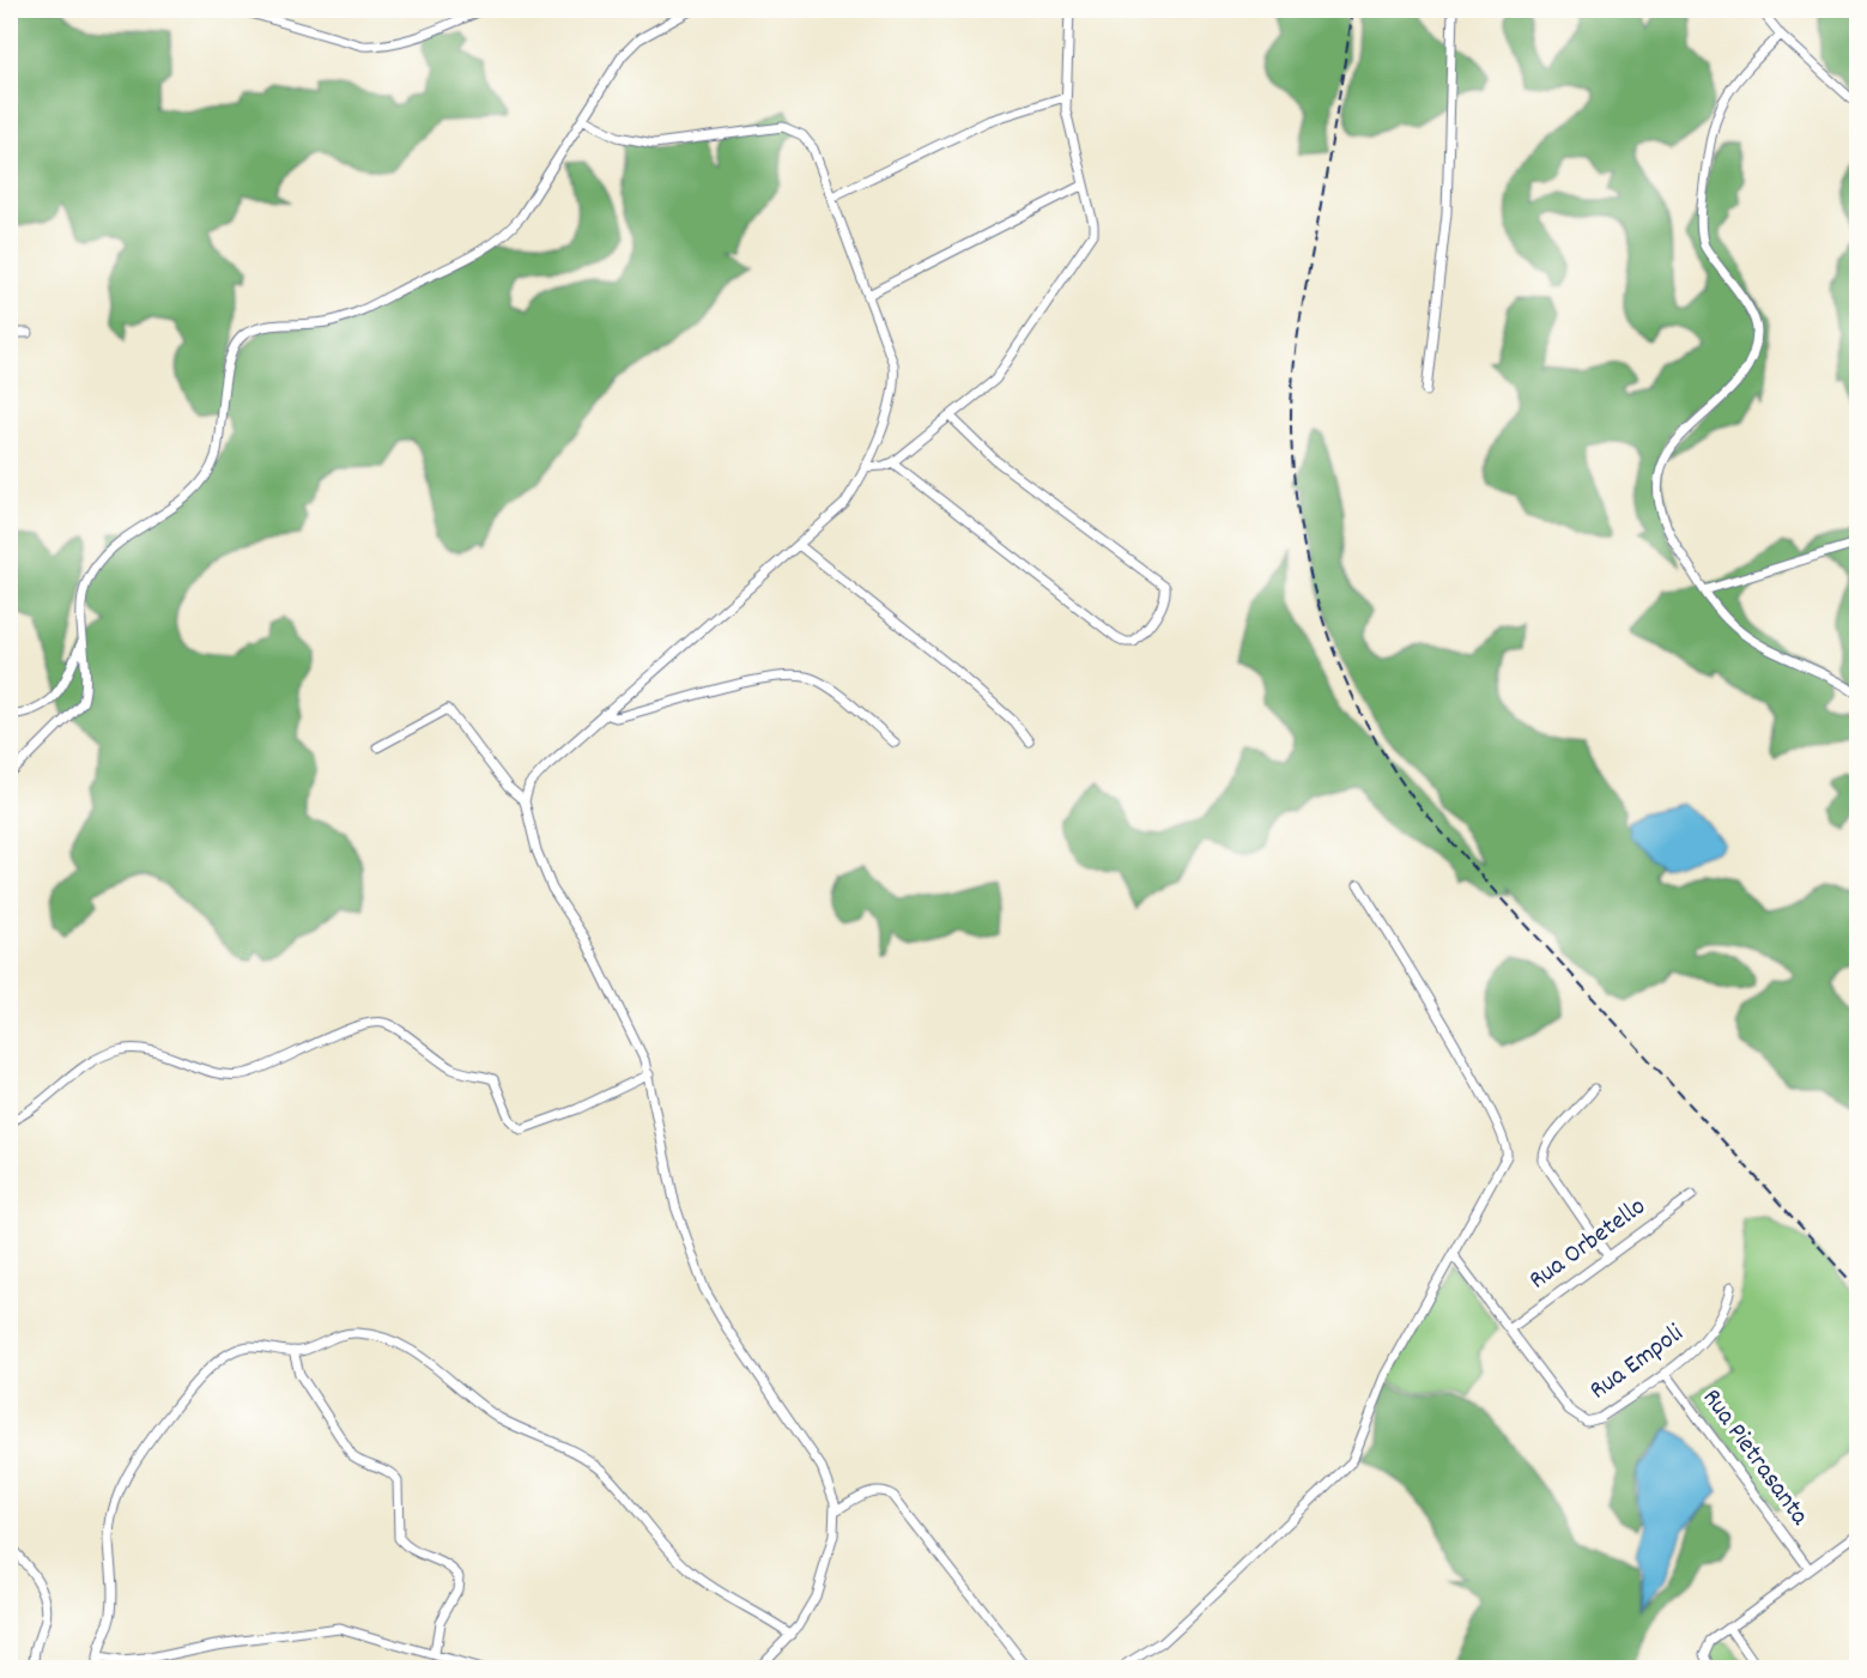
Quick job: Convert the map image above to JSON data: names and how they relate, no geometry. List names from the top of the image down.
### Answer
{
  "streets": {
    "street": ["Rua Orbetello", "Rua Empoli", "Rua Pietrasanta"]
  },
  "crossings": [
    ["Rua Orbetello", "Rua Empoli"],
    ["Rua Empoli", "Rua Pietrasanta"]
  ]
}
